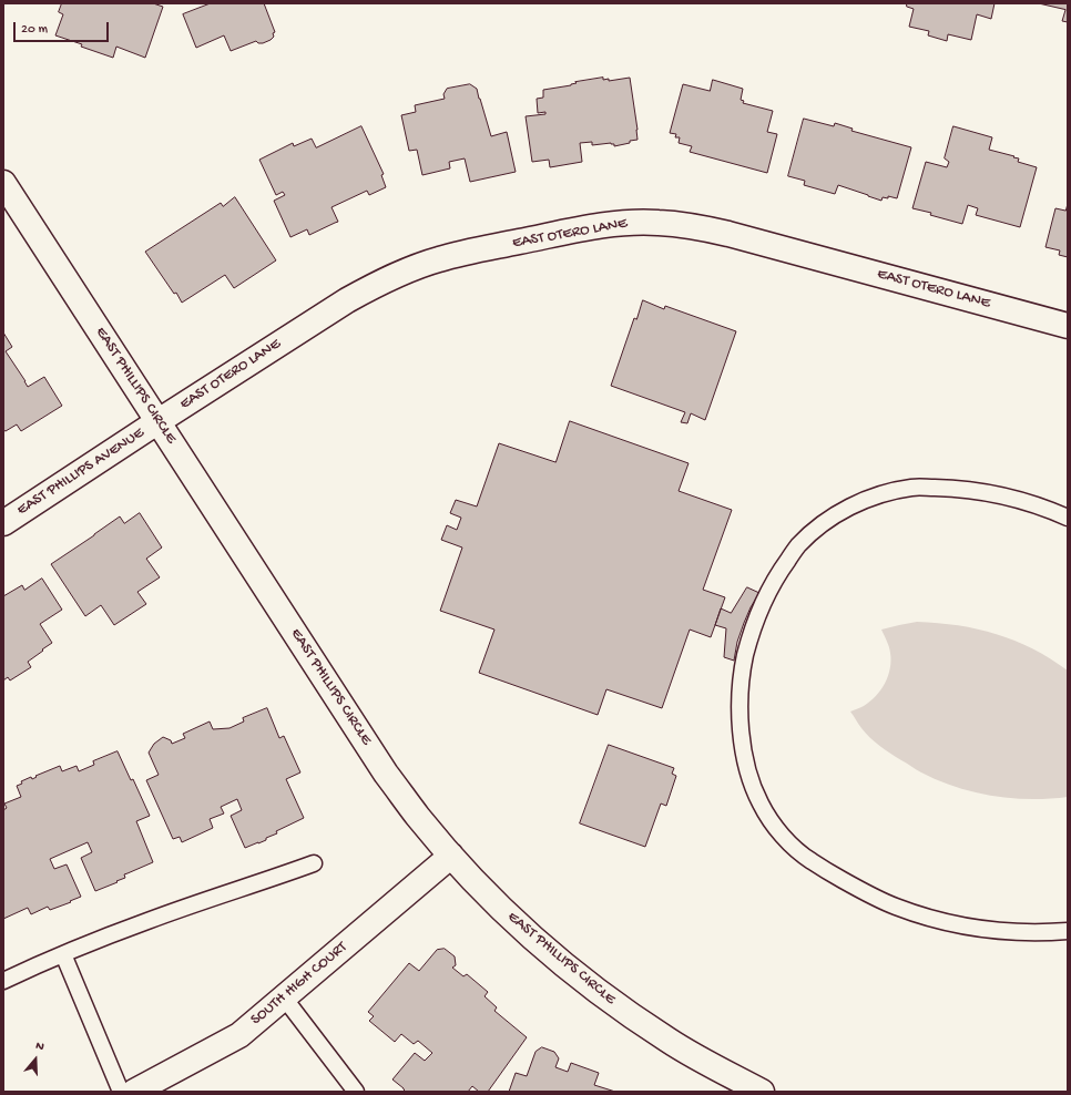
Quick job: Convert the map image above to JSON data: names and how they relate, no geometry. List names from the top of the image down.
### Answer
{
  "streets": {
    "street": [
      "EAST OTERO LANE",
      "EAST PHILLIPS CIRCLE",
      "EAST PHILLIPS AVENUE",
      "SOUTH HIGH COURT"
    ]
  },
  "crossings": [
    ["EAST OTERO LANE", "EAST PHILLIPS CIRCLE"],
    ["EAST OTERO LANE", "EAST PHILLIPS AVENUE"],
    ["EAST PHILLIPS CIRCLE", "EAST PHILLIPS AVENUE"],
    ["EAST PHILLIPS CIRCLE", "SOUTH HIGH COURT"]
  ],
  "scale_bar": "20 m",
  "north": "top"
}
